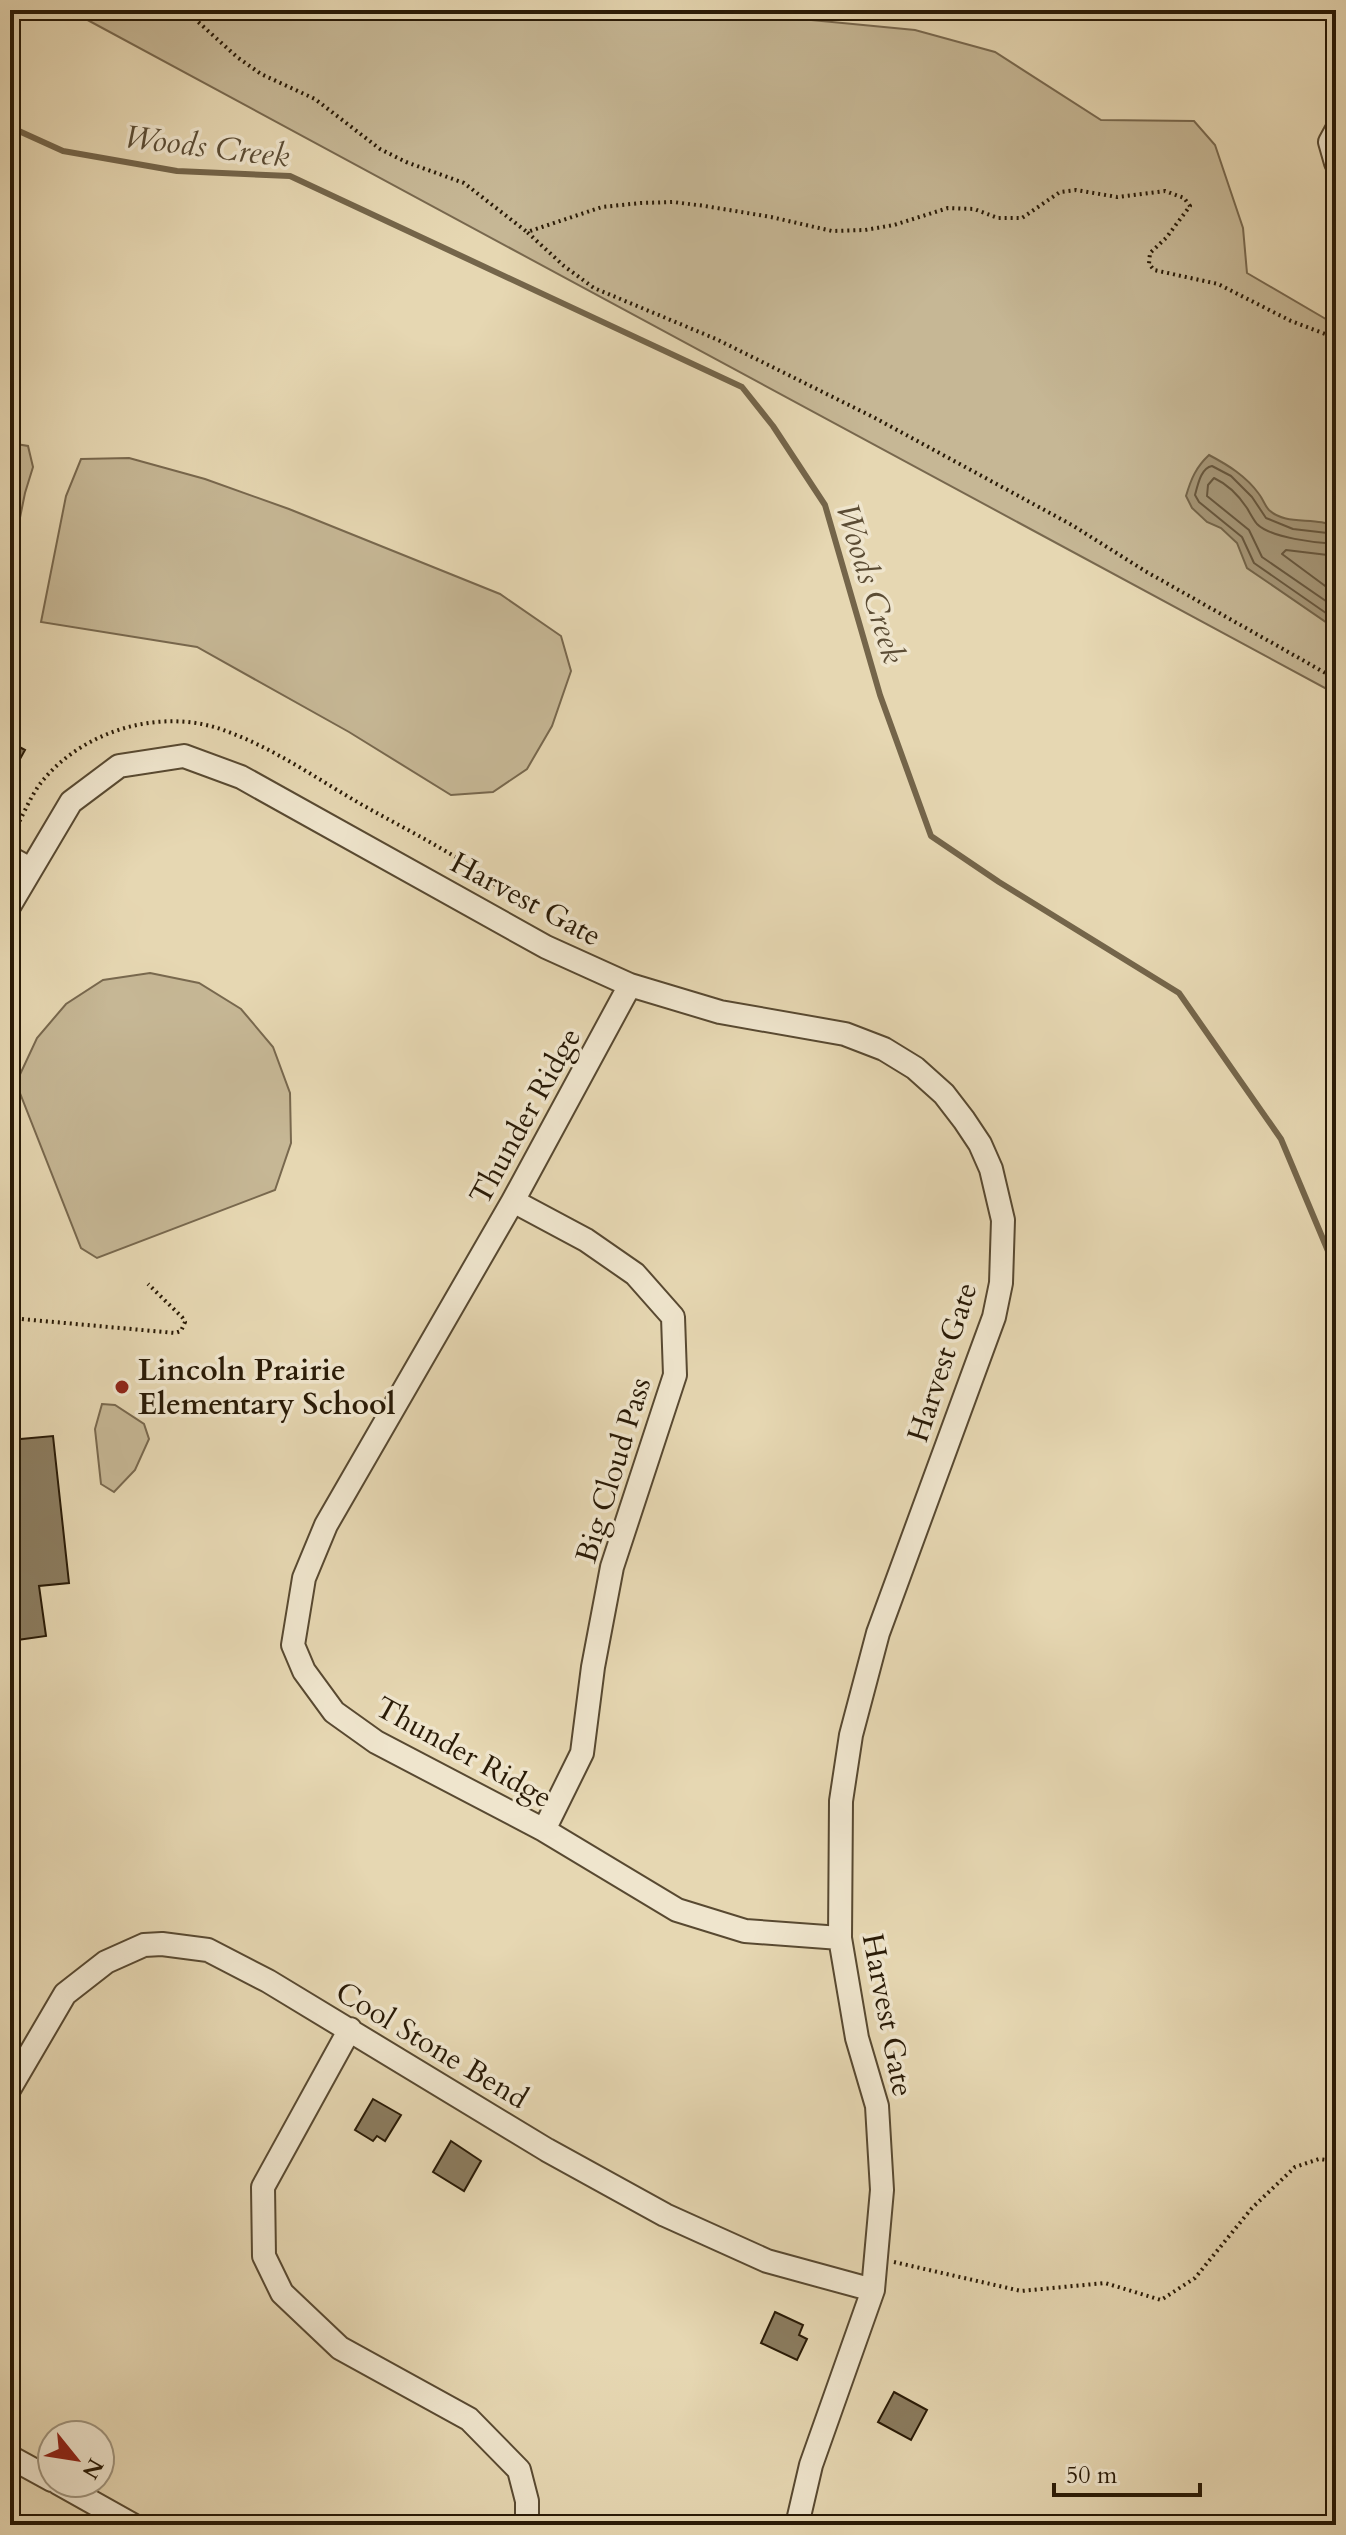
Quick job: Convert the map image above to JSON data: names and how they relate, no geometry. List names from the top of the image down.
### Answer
{
  "streets": {
    "street": [
      "Harvest Gate",
      "Thunder Ridge",
      "Big Cloud Pass",
      "Cool Stone Bend"
    ]
  },
  "crossings": [
    ["Harvest Gate", "Thunder Ridge"],
    ["Harvest Gate", "Cool Stone Bend"],
    ["Thunder Ridge", "Big Cloud Pass"]
  ],
  "water": ["Woods Creek"],
  "places": ["Lincoln Prairie Elementary School"],
  "scale_bar": "50 m",
  "north": "bottom right"
}
